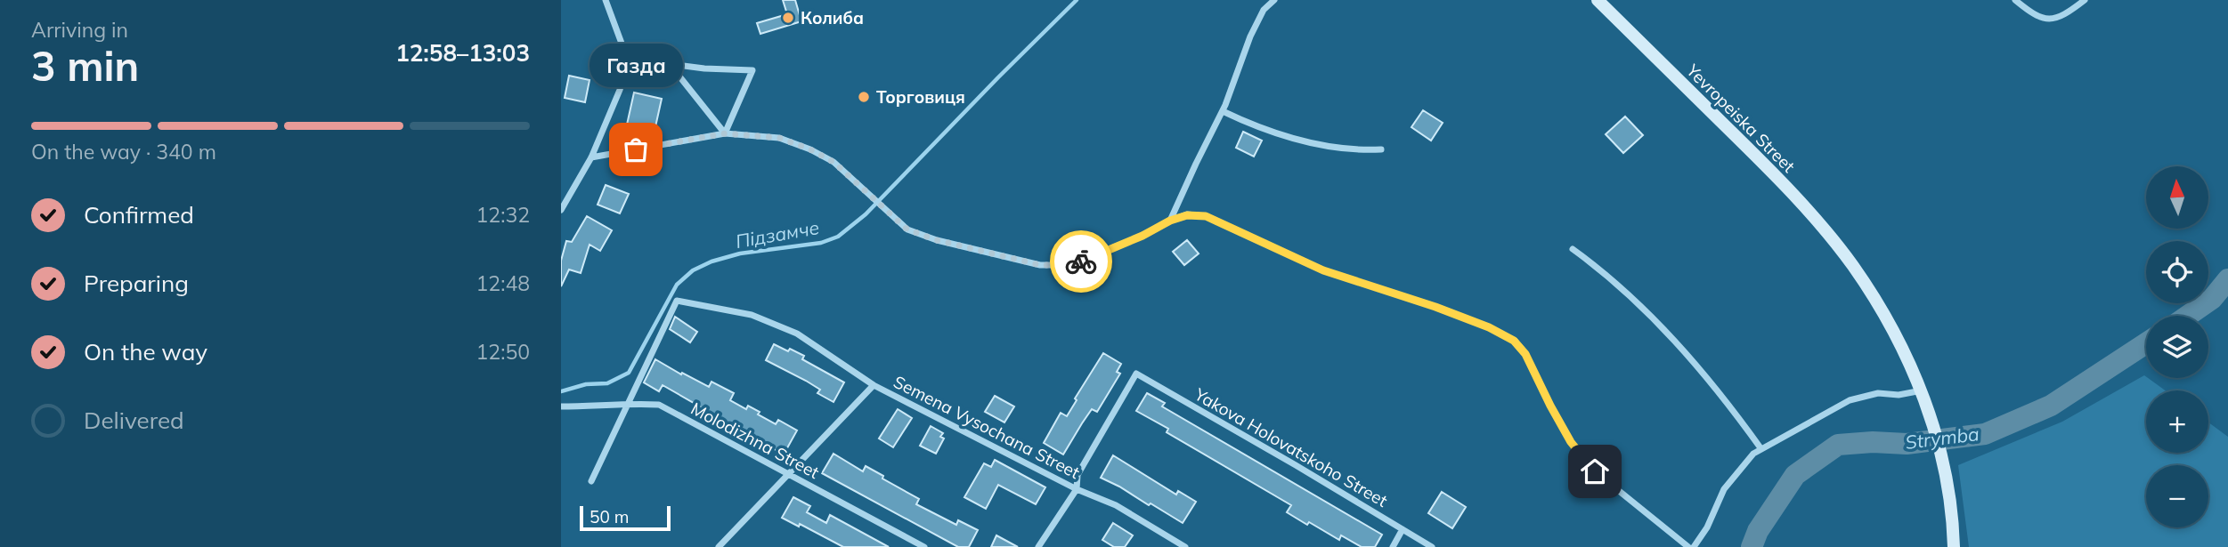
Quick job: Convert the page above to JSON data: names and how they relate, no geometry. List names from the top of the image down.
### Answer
{
  "streets": {
    "main road": ["Yevropeiska Street"],
    "street": ["Semena Vysochana Street", "Molodizhna Street", "Yakova Holovatskoho Street"]
  },
  "crossings": [
    ["Semena Vysochana Street", "Molodizhna Street"],
    ["Semena Vysochana Street", "Yakova Holovatskoho Street"]
  ],
  "water": ["Підзамче", "Strymba"],
  "places": ["Колиба", "Торговиця", "Газда"],
  "scale_bar": "50 m",
  "north": "top",
  "page": {
    "heading": ["3 min", "Arriving in", "12:58–13:03"],
    "bubble": "Газда",
    "bar": "On the way · 340 m",
    "map_buttons": ["+", "−"],
    "list": [
      ["Confirmed", "12:32"],
      ["Preparing", "12:48"],
      ["On the way", "12:50"],
      "Delivered"
    ],
    "scale": "50 m"
  }
}
